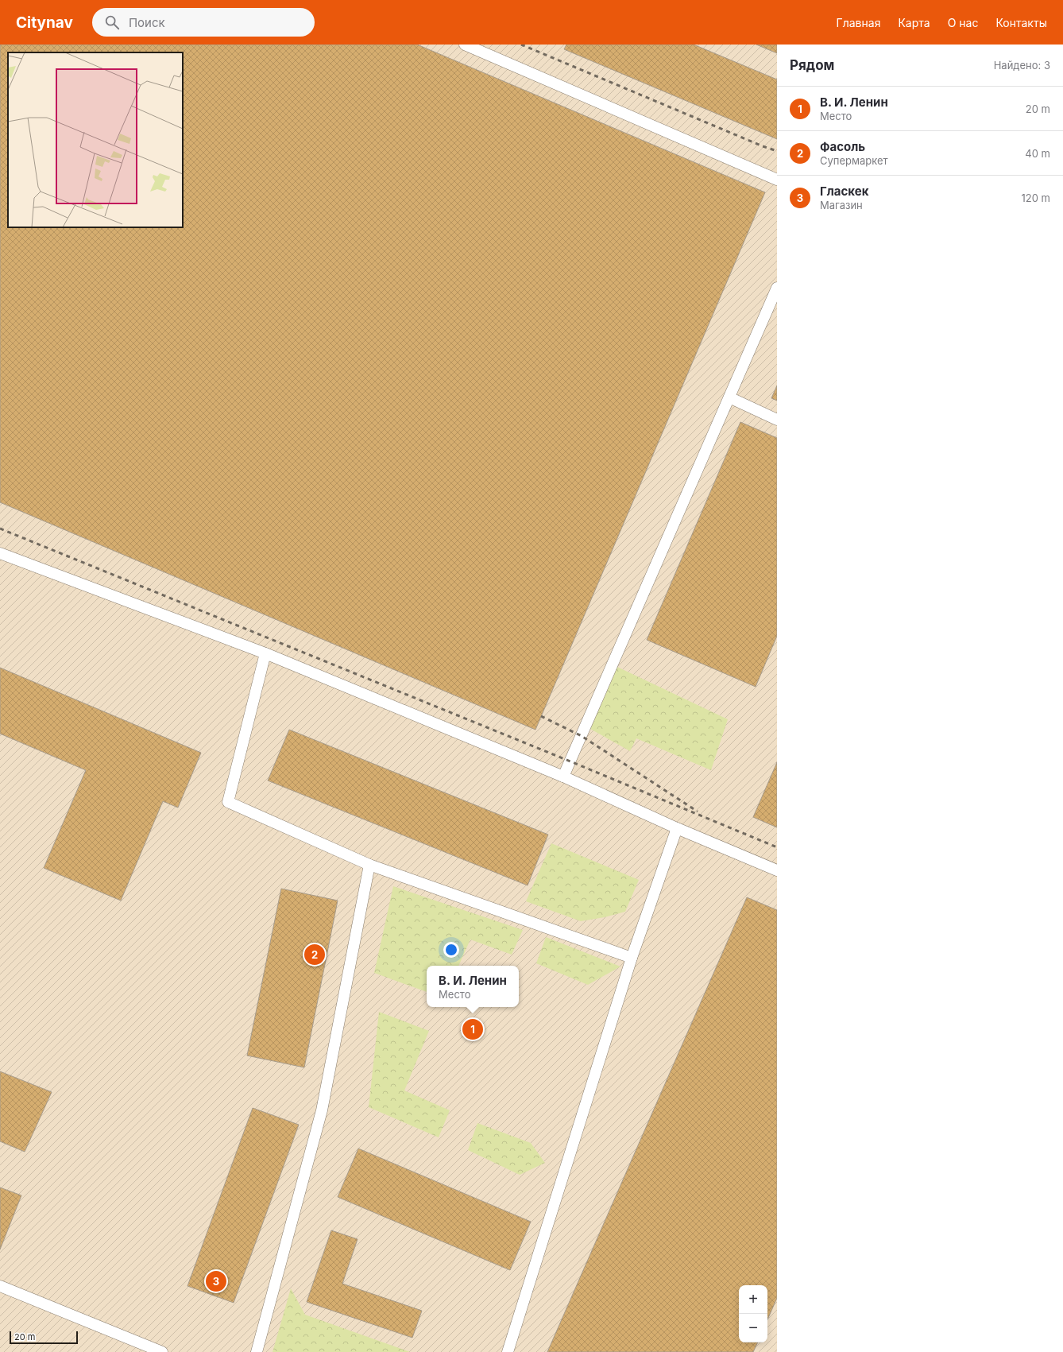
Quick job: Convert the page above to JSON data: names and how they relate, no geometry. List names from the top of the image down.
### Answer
{
  "scale_bar": "20 m",
  "page": {
    "header": "Citynav",
    "search": "Поиск",
    "nav": [
      "Главная",
      "Карта",
      "О нас",
      "Контакты"
    ],
    "heading": ["Рядом", "Найдено: 3"],
    "list": [
      {
        "mark": "1",
        "name": "В. И. Ленин",
        "note": "Место",
        "value": "20 m"
      },
      {
        "mark": "2",
        "name": "Фасоль",
        "note": "Супермаркет",
        "value": "40 m"
      },
      {
        "mark": "3",
        "name": "Гласкек",
        "note": "Магазин",
        "value": "120 m"
      }
    ],
    "pins": ["2", "1", "3"],
    "popup": ["В. И. Ленин", "Место"],
    "map_buttons": ["+", "−"],
    "scale": "20 m"
  }
}
